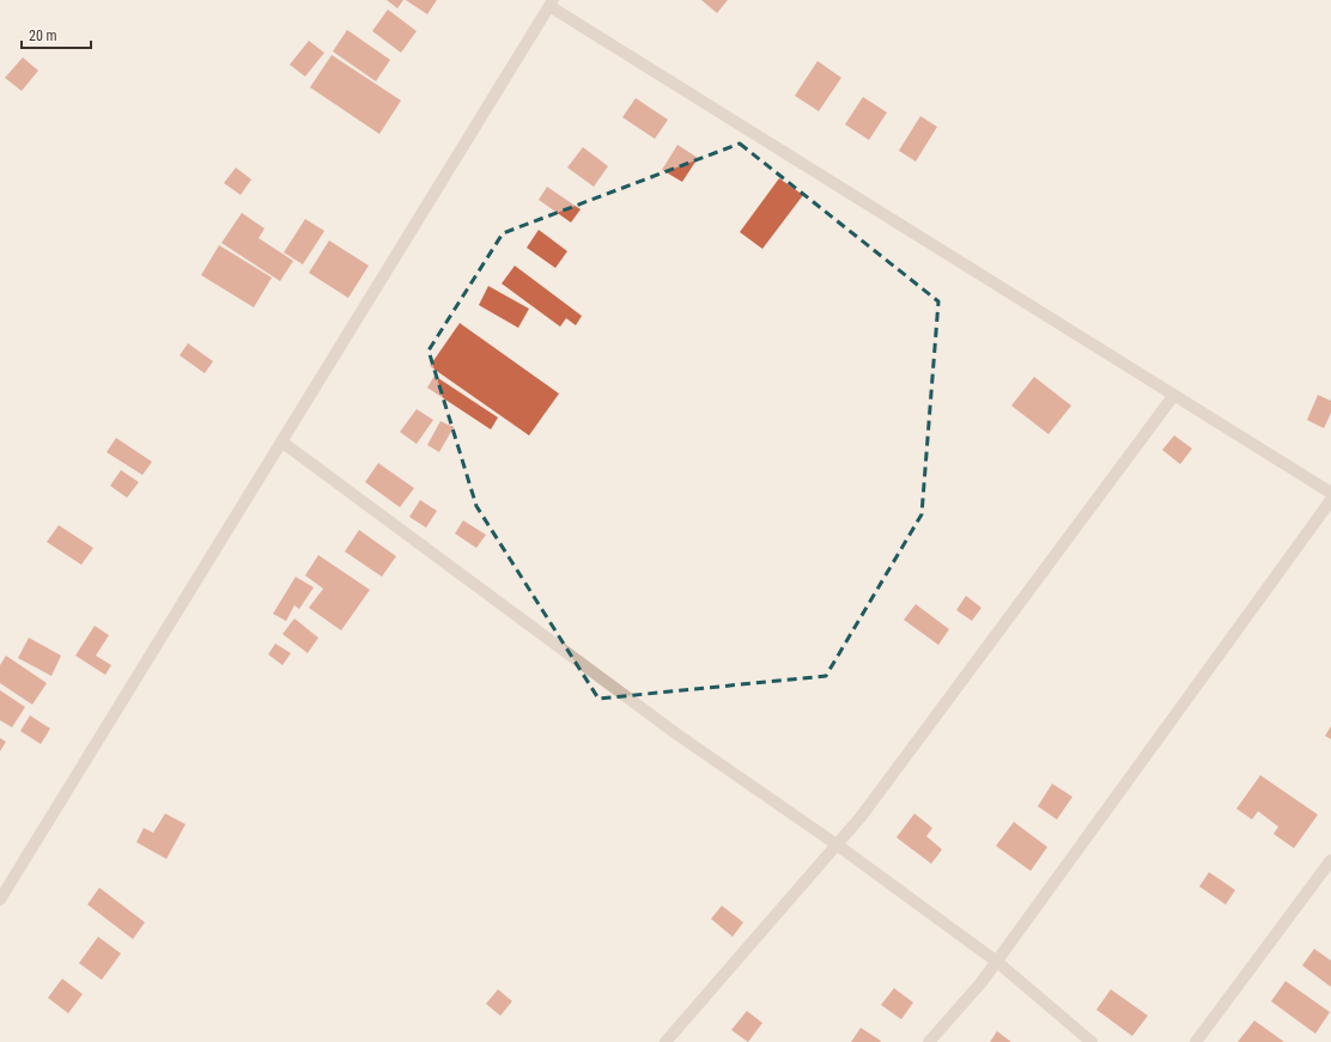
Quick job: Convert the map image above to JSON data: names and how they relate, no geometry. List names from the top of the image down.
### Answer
{
  "scale_bar": "20 m"
}
